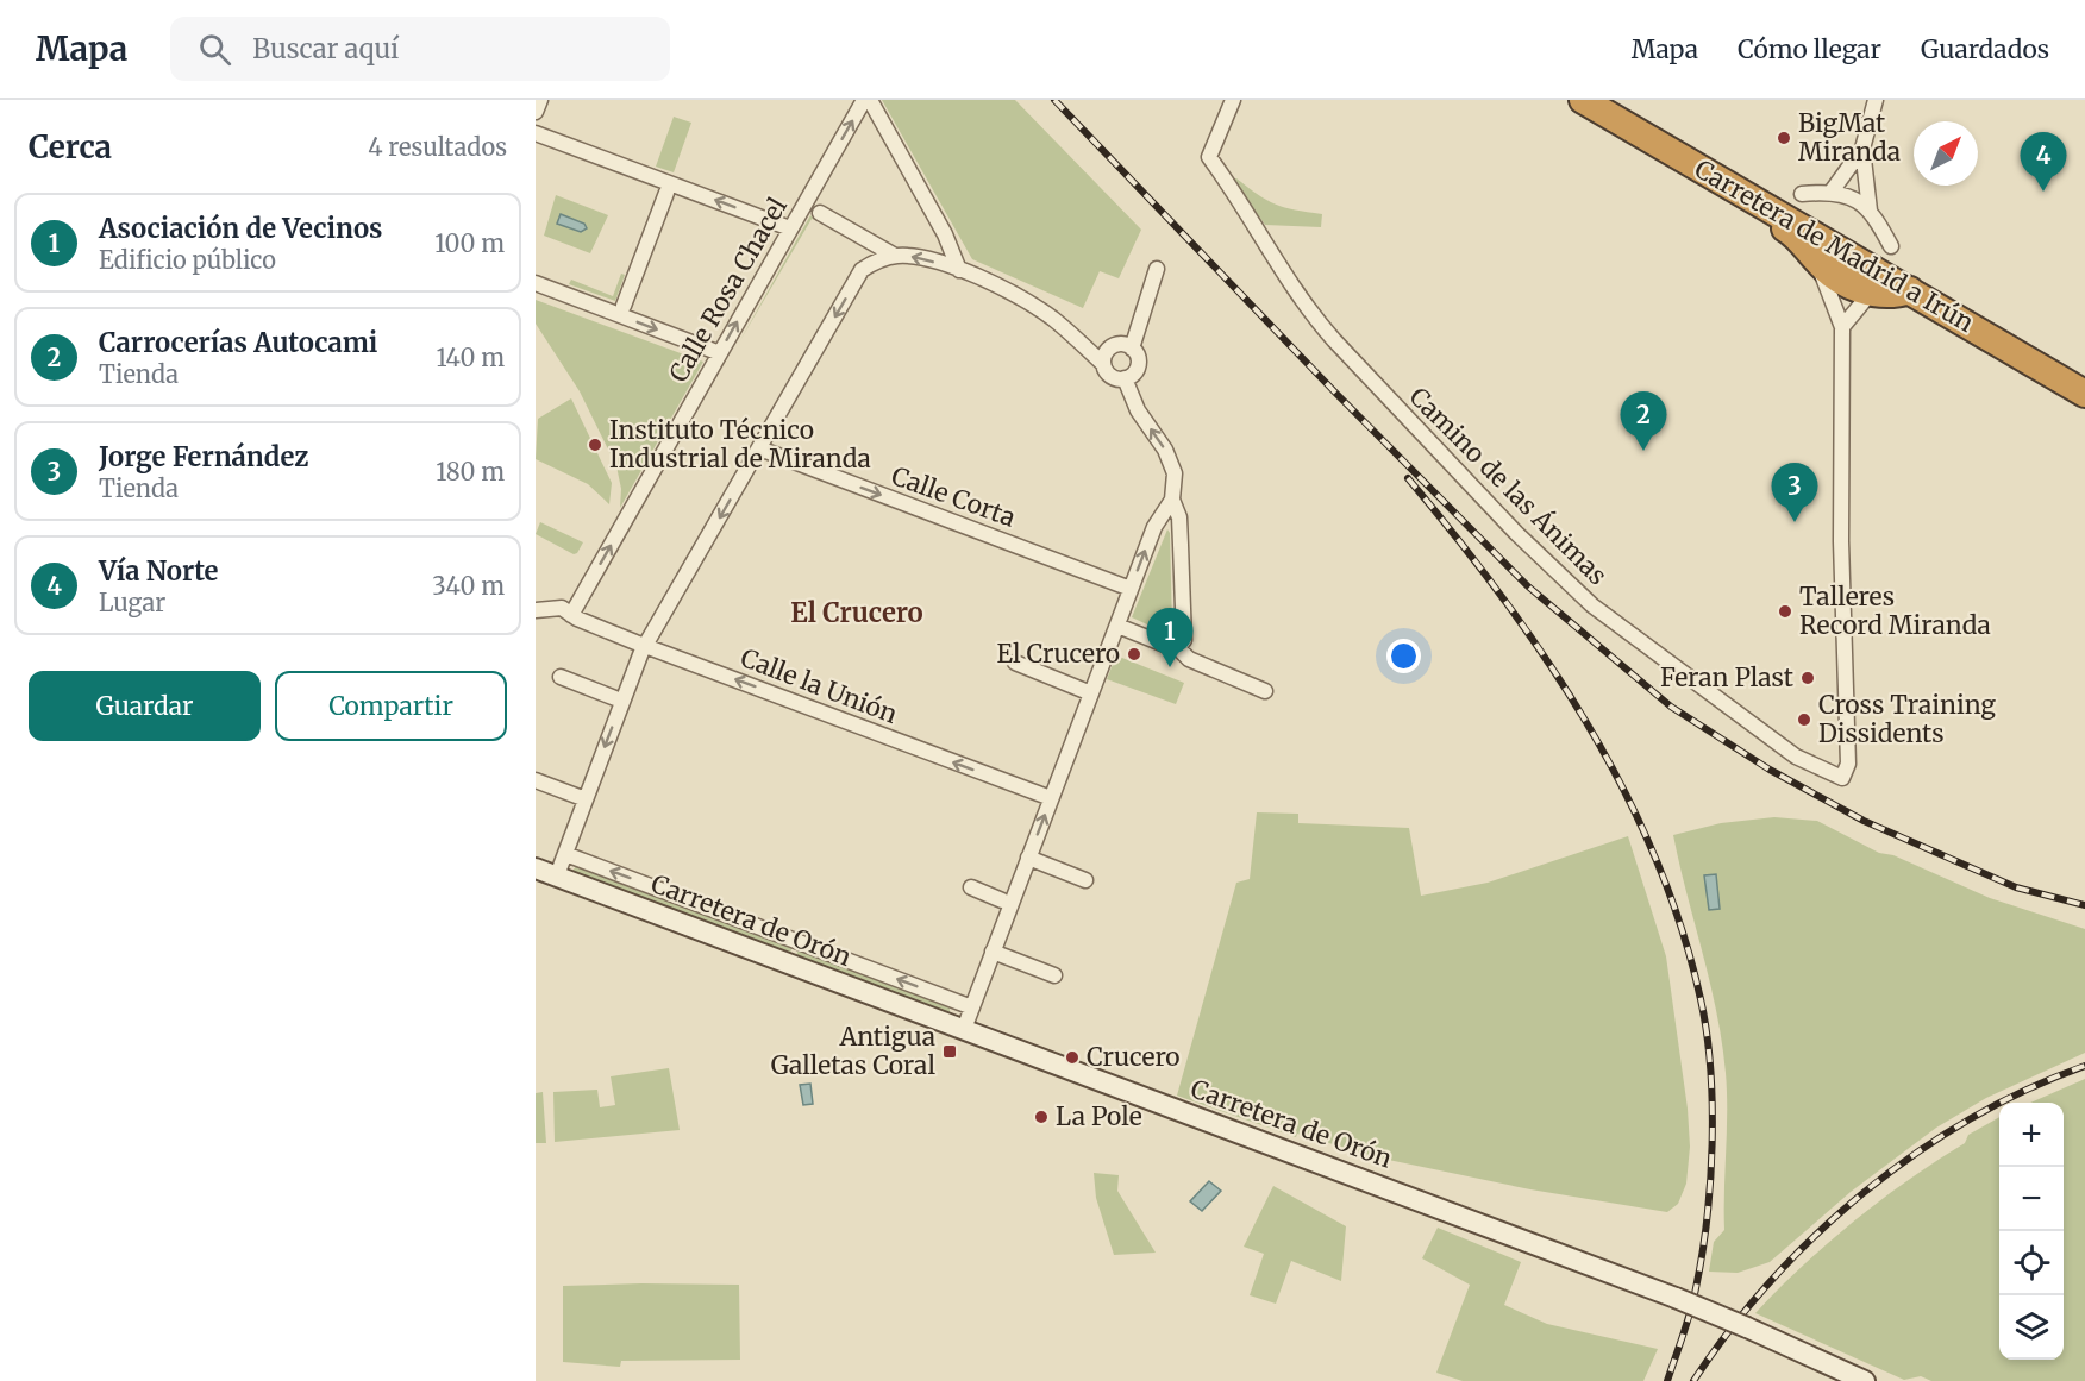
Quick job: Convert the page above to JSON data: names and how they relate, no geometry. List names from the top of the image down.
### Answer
{
  "streets": {
    "highway": ["Carretera de Madrid a Irún"],
    "street": [
      "Calle Rosa Chacel",
      "Camino de las Ánimas",
      "Calle Corta",
      "Calle la Unión",
      "Carretera de Orón"
    ]
  },
  "crossings": [
    ["Calle Rosa Chacel", "Calle la Unión"]
  ],
  "one_way": ["Calle Corta", "Calle la Unión"],
  "districts": ["El Crucero"],
  "places": {
    "other": [
      "BigMat Miranda",
      "Instituto Técnico Industrial de Miranda",
      "Talleres Record Miranda",
      "El Crucero",
      "Feran Plast",
      "Cross Training Dissidents",
      "Crucero",
      "La Pole"
    ],
    "transit": ["Antigua Galletas Coral"]
  },
  "north": "top right",
  "page": {
    "header": "Mapa",
    "search": "Buscar aquí",
    "nav": ["Mapa", "Cómo llegar", "Guardados"],
    "heading": ["Cerca", "4 resultados"],
    "pins": [
      "4",
      "2",
      "3",
      "1"
    ],
    "list": [
      {
        "mark": "1",
        "name": "Asociación de Vecinos",
        "note": "Edificio público",
        "value": "100 m"
      },
      {
        "mark": "2",
        "name": "Carrocerías Autocami",
        "note": "Tienda",
        "value": "140 m"
      },
      {
        "mark": "3",
        "name": "Jorge Fernández",
        "note": "Tienda",
        "value": "180 m"
      },
      {
        "mark": "4",
        "name": "Vía Norte",
        "note": "Lugar",
        "value": "340 m"
      }
    ],
    "buttons": ["Guardar", "Compartir"],
    "map_buttons": ["+", "−"]
  }
}
